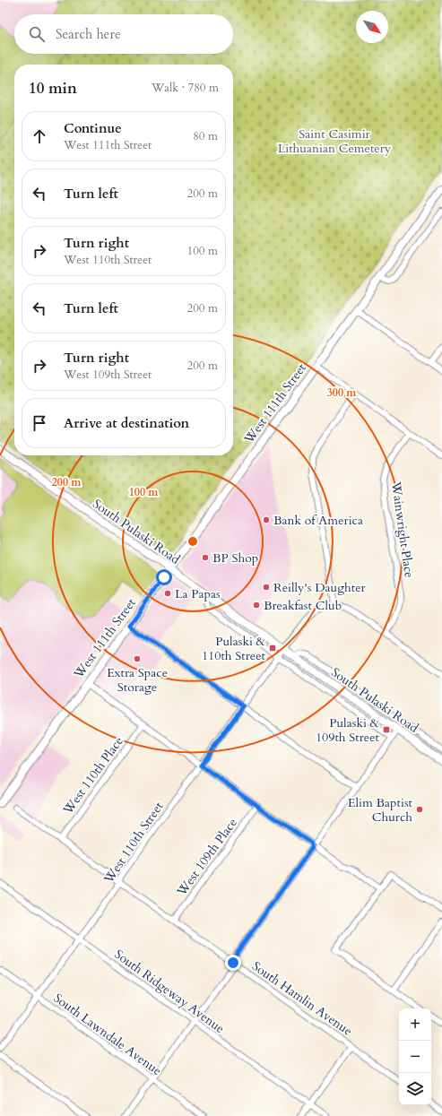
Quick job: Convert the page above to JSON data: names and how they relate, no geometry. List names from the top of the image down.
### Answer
{
  "streets": {
    "main road": ["West 111th Street", "South Pulaski Road"],
    "street": [
      "Wainwright Place",
      "West 110th Place",
      "West 110th Street",
      "West 109th Place",
      "South Ridgeway Avenue",
      "South Hamlin Avenue",
      "South Lawndale Avenue"
    ]
  },
  "crossings": [
    ["West 111th Street", "South Pulaski Road"],
    ["South Pulaski Road", "West 110th Street"],
    ["West 110th Place", "South Hamlin Avenue"],
    ["West 110th Street", "South Ridgeway Avenue"],
    ["West 110th Street", "South Hamlin Avenue"],
    ["West 110th Street", "South Lawndale Avenue"],
    ["West 109th Place", "South Hamlin Avenue"]
  ],
  "parks": ["Saint Casimir Lithuanian Cemetery"],
  "places": {
    "other": [
      "Bank of America",
      "BP Shop",
      "Reilly's Daughter",
      "La Papas",
      "Breakfast Club",
      "Extra Space Storage",
      "Elim Baptist Church"
    ],
    "transit": ["Pulaski & 110th Street", "Pulaski & 109th Street"]
  },
  "north": "bottom right",
  "page": {
    "search": "Search here",
    "heading": ["10 min", "Walk · 780 m"],
    "list": [
      ["Continue", "West 111th Street", "80 m"],
      ["Turn left", "200 m"],
      ["Turn right", "West 110th Street", "100 m"],
      ["Turn left", "200 m"],
      ["Turn right", "West 109th Street", "200 m"],
      "Arrive at destination"
    ],
    "map_buttons": ["+", "−"]
  },
  "rings": ["300 m", "200 m", "100 m"]
}
